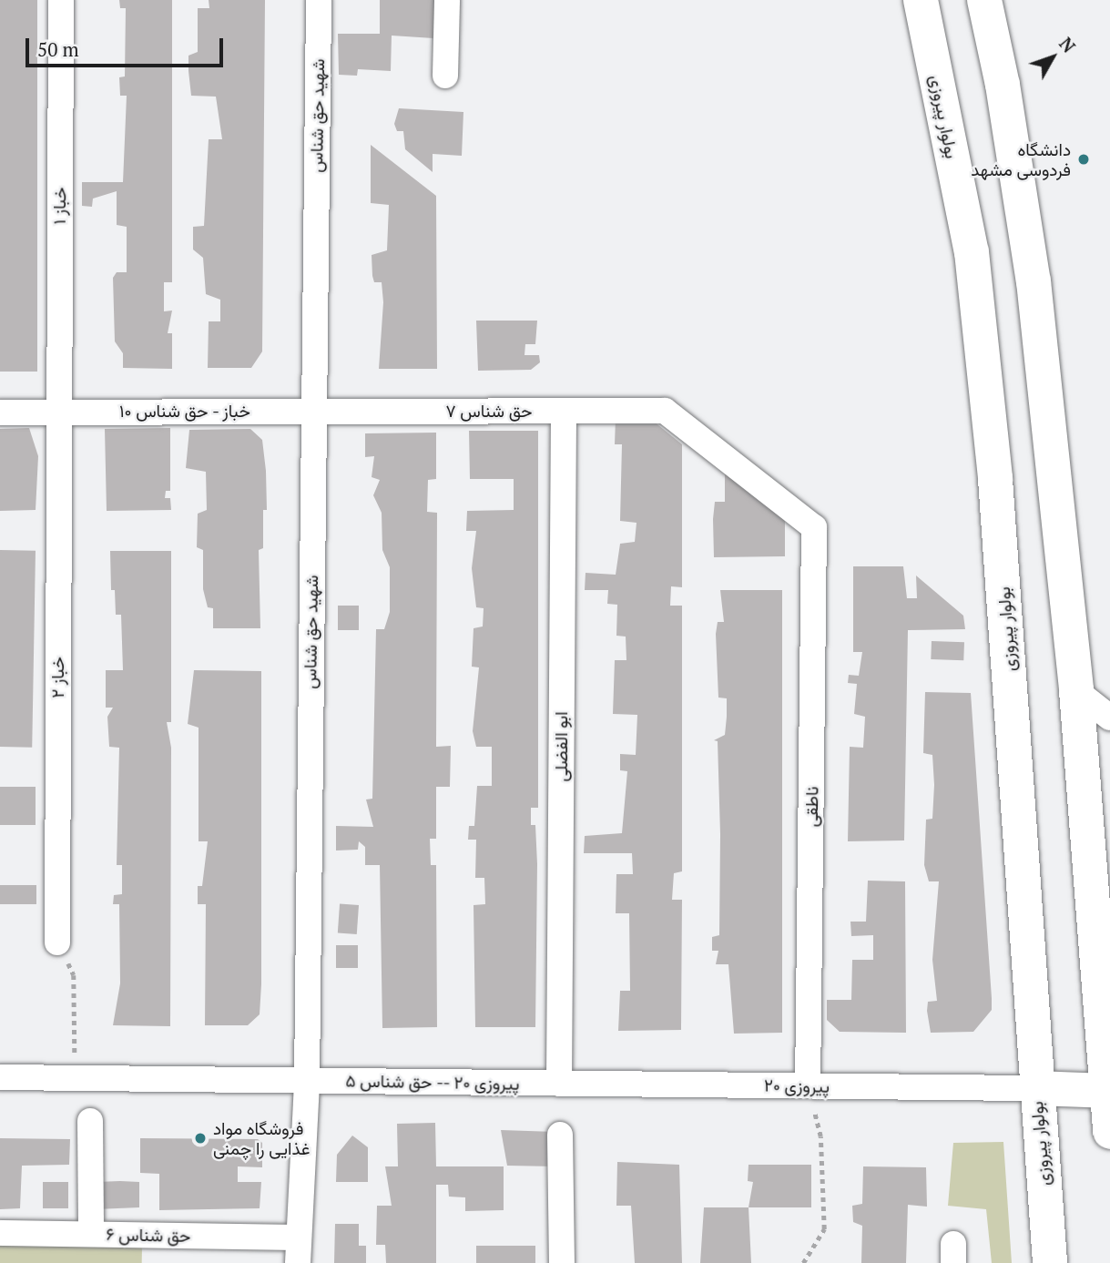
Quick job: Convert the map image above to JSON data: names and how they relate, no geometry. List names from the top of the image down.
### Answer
{
  "streets": {
    "main road": ["بولوار پیروزی"],
    "street": [
      "شهید حق شناس",
      "خباز ۱",
      "خباز - حق شناس ۱۰",
      "حق شناس ۷",
      "خباز ۲",
      "ابو الفضلی",
      "ناطقی",
      "پیروزی ۲۰ -- حق شناس ۵",
      "پیروزی ۲۰",
      "حق شناس ۶"
    ]
  },
  "crossings": [
    ["شهید حق شناس", "خباز - حق شناس ۱۰"],
    ["شهید حق شناس", "حق شناس ۷"],
    ["شهید حق شناس", "پیروزی ۲۰ -- حق شناس ۵"],
    ["شهید حق شناس", "حق شناس ۶"],
    ["بولوار پیروزی", "پیروزی ۲۰"],
    ["خباز ۱", "خباز - حق شناس ۱۰"],
    ["خباز ۱", "خباز ۲"],
    ["خباز - حق شناس ۱۰", "حق شناس ۷"],
    ["خباز - حق شناس ۱۰", "خباز ۲"],
    ["حق شناس ۷", "ابو الفضلی"],
    ["حق شناس ۷", "ناطقی"],
    ["ابو الفضلی", "پیروزی ۲۰ -- حق شناس ۵"],
    ["ابو الفضلی", "پیروزی ۲۰"],
    ["ناطقی", "پیروزی ۲۰"],
    ["پیروزی ۲۰ -- حق شناس ۵", "پیروزی ۲۰"]
  ],
  "places": ["دانشگاه فردوسی مشهد", "فروشگاه مواد غذایی را چمنی"],
  "scale_bar": "50 m",
  "north": "top right"
}
